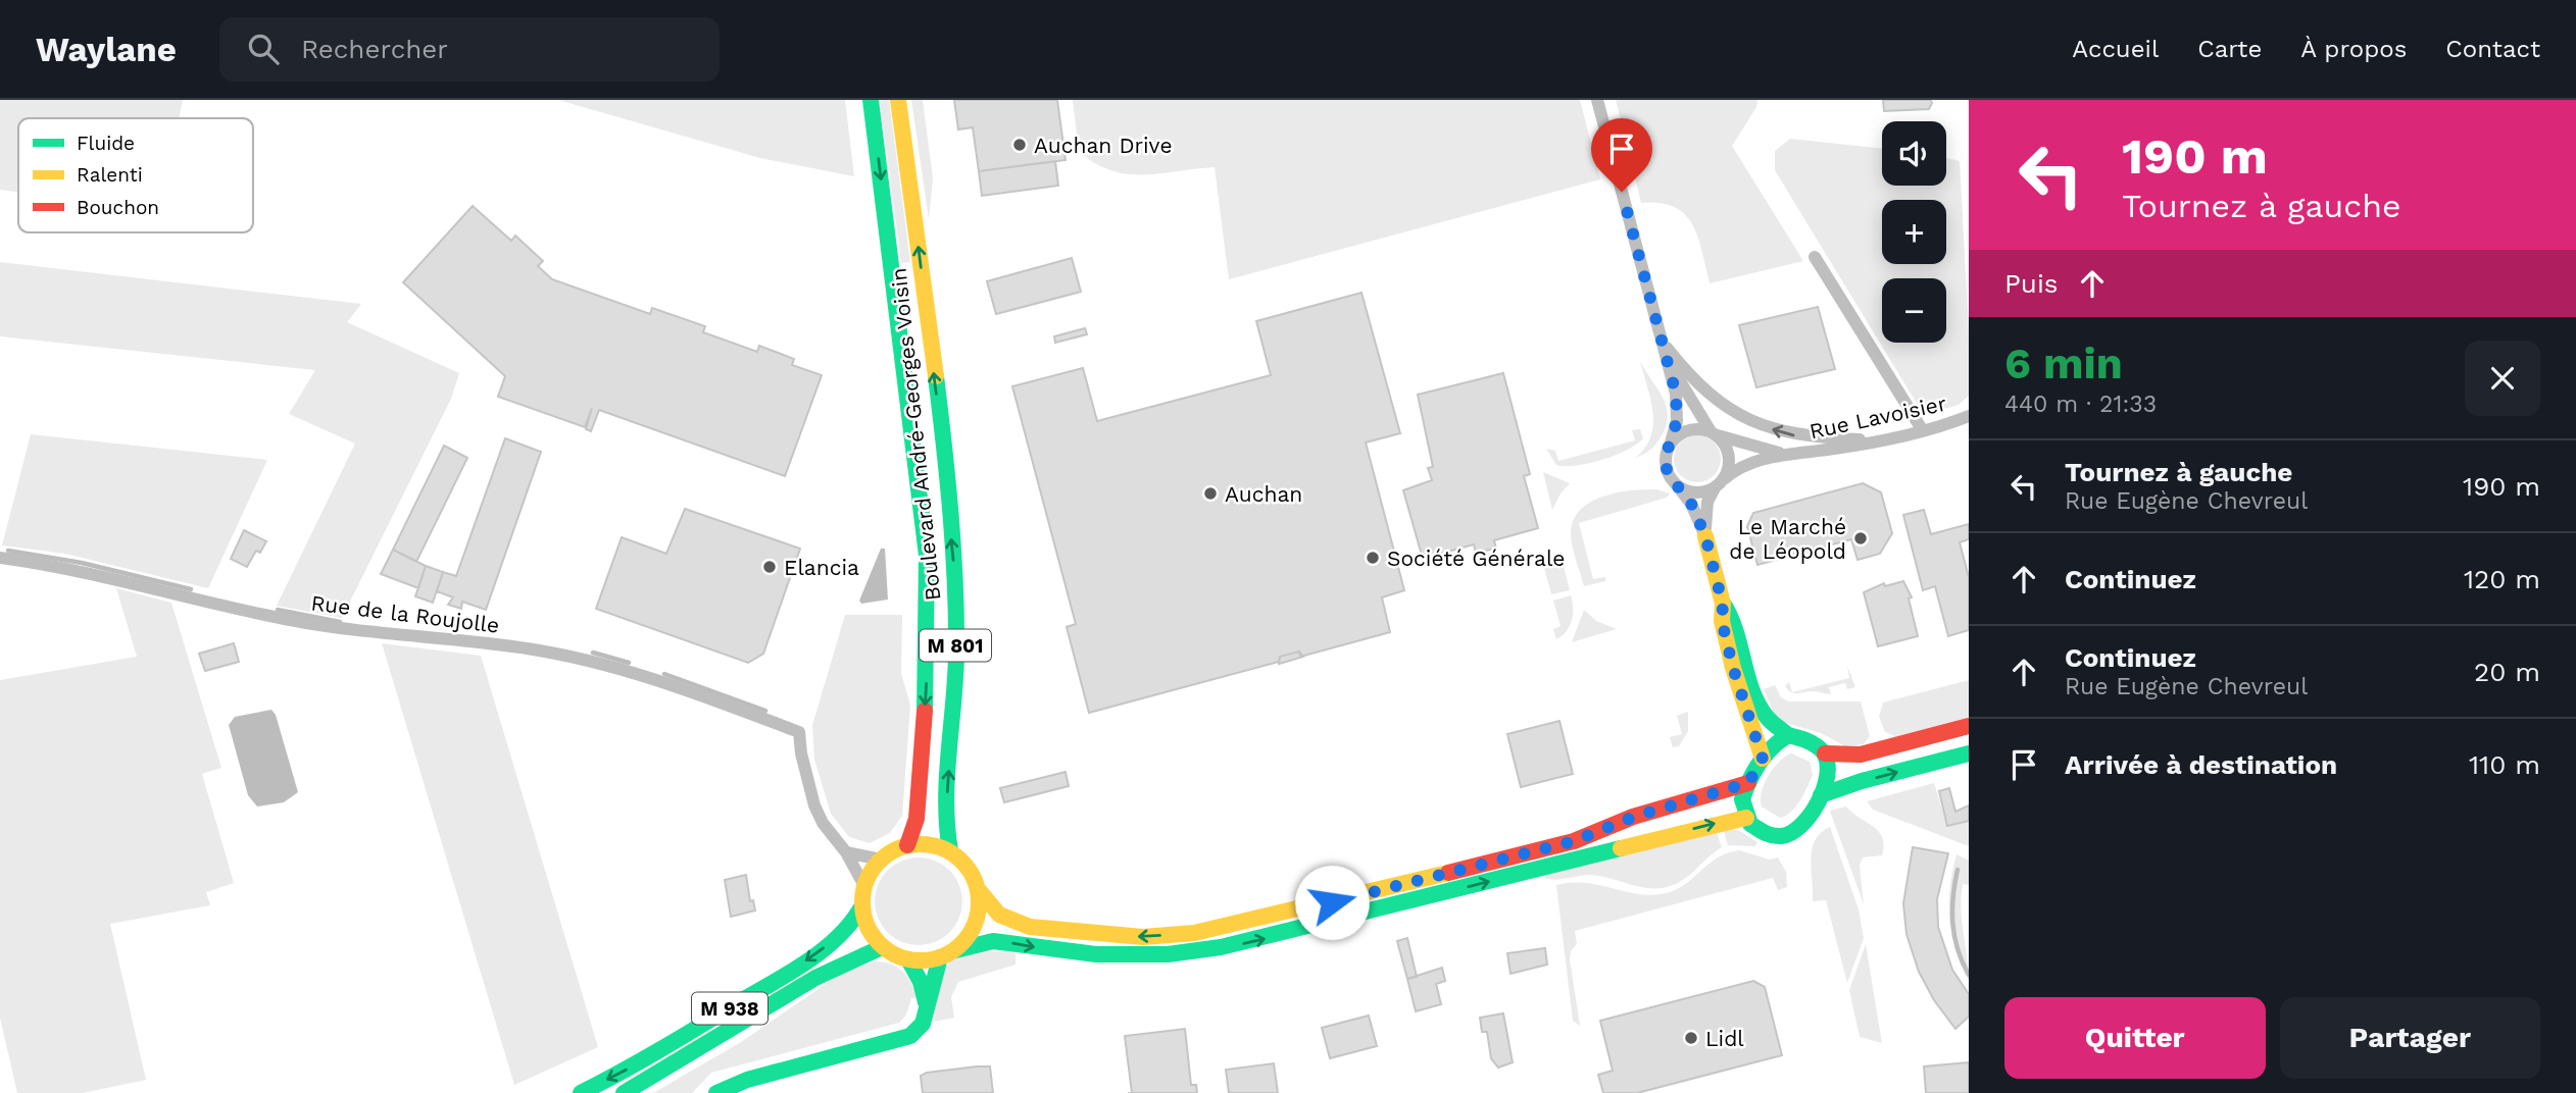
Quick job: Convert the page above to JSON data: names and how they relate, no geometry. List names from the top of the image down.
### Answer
{
  "streets": {
    "main road": ["Boulevard André-Georges Voisin", "M 801", "M 938"],
    "street": ["Rue Lavoisier", "Rue de la Roujolle"]
  },
  "crossings": [
    ["Boulevard André-Georges Voisin", "M 938"]
  ],
  "places": [
    "Auchan Drive",
    "Auchan",
    "Le Marché de Léopold",
    "Société Générale",
    "Elancia",
    "Lidl"
  ],
  "legend": ["Fluide", "Ralenti", "Bouchon"],
  "page": {
    "header": "Waylane",
    "search": "Rechercher",
    "nav": [
      "Accueil",
      "Carte",
      "À propos",
      "Contact"
    ],
    "turn": ["190 m", "Tournez à gauche"],
    "map_buttons": ["+", "−"],
    "then": "Puis",
    "heading": ["6 min", "440 m · 21:33"],
    "list": [
      {
        "name": "Tournez à gauche",
        "note": "Rue Eugène Chevreul",
        "value": "190 m"
      },
      {
        "name": "Continuez",
        "value": "120 m"
      },
      {
        "name": "Continuez",
        "note": "Rue Eugène Chevreul",
        "value": "20 m"
      },
      {
        "name": "Arrivée à destination",
        "value": "110 m"
      }
    ],
    "buttons": ["Quitter", "Partager"]
  }
}
